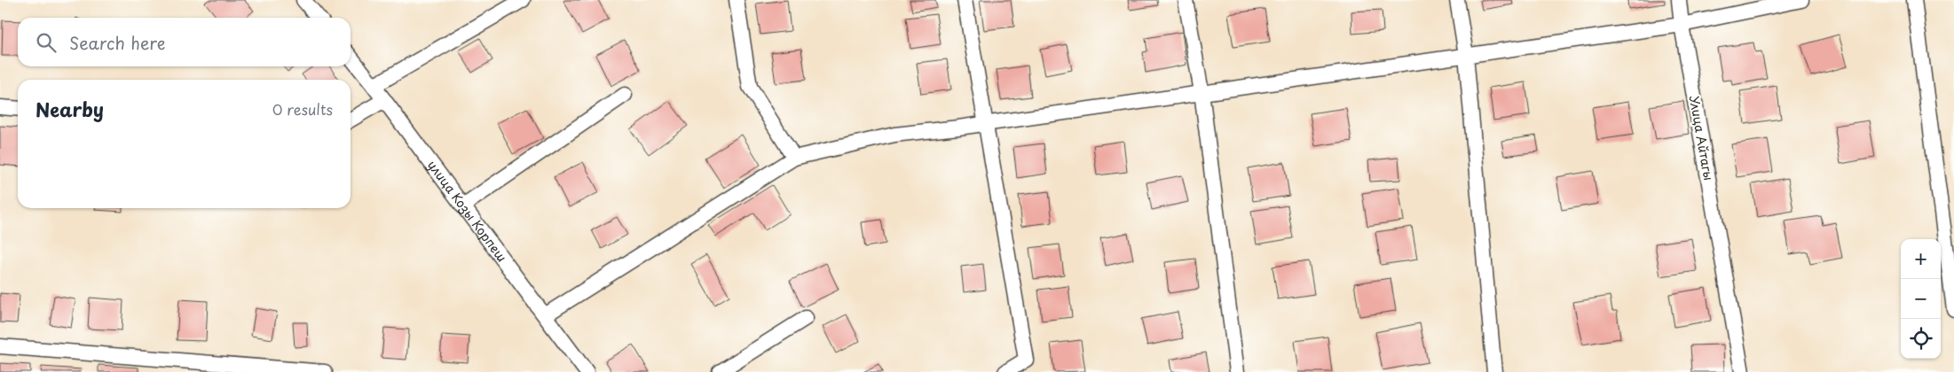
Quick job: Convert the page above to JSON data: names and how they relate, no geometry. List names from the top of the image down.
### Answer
{
  "streets": {
    "street": ["Улица Айтагы", "улица Козы Корпеш"]
  },
  "page": {
    "search": "Search here",
    "heading": ["Nearby", "0 results"],
    "map_buttons": ["+", "−"]
  }
}
